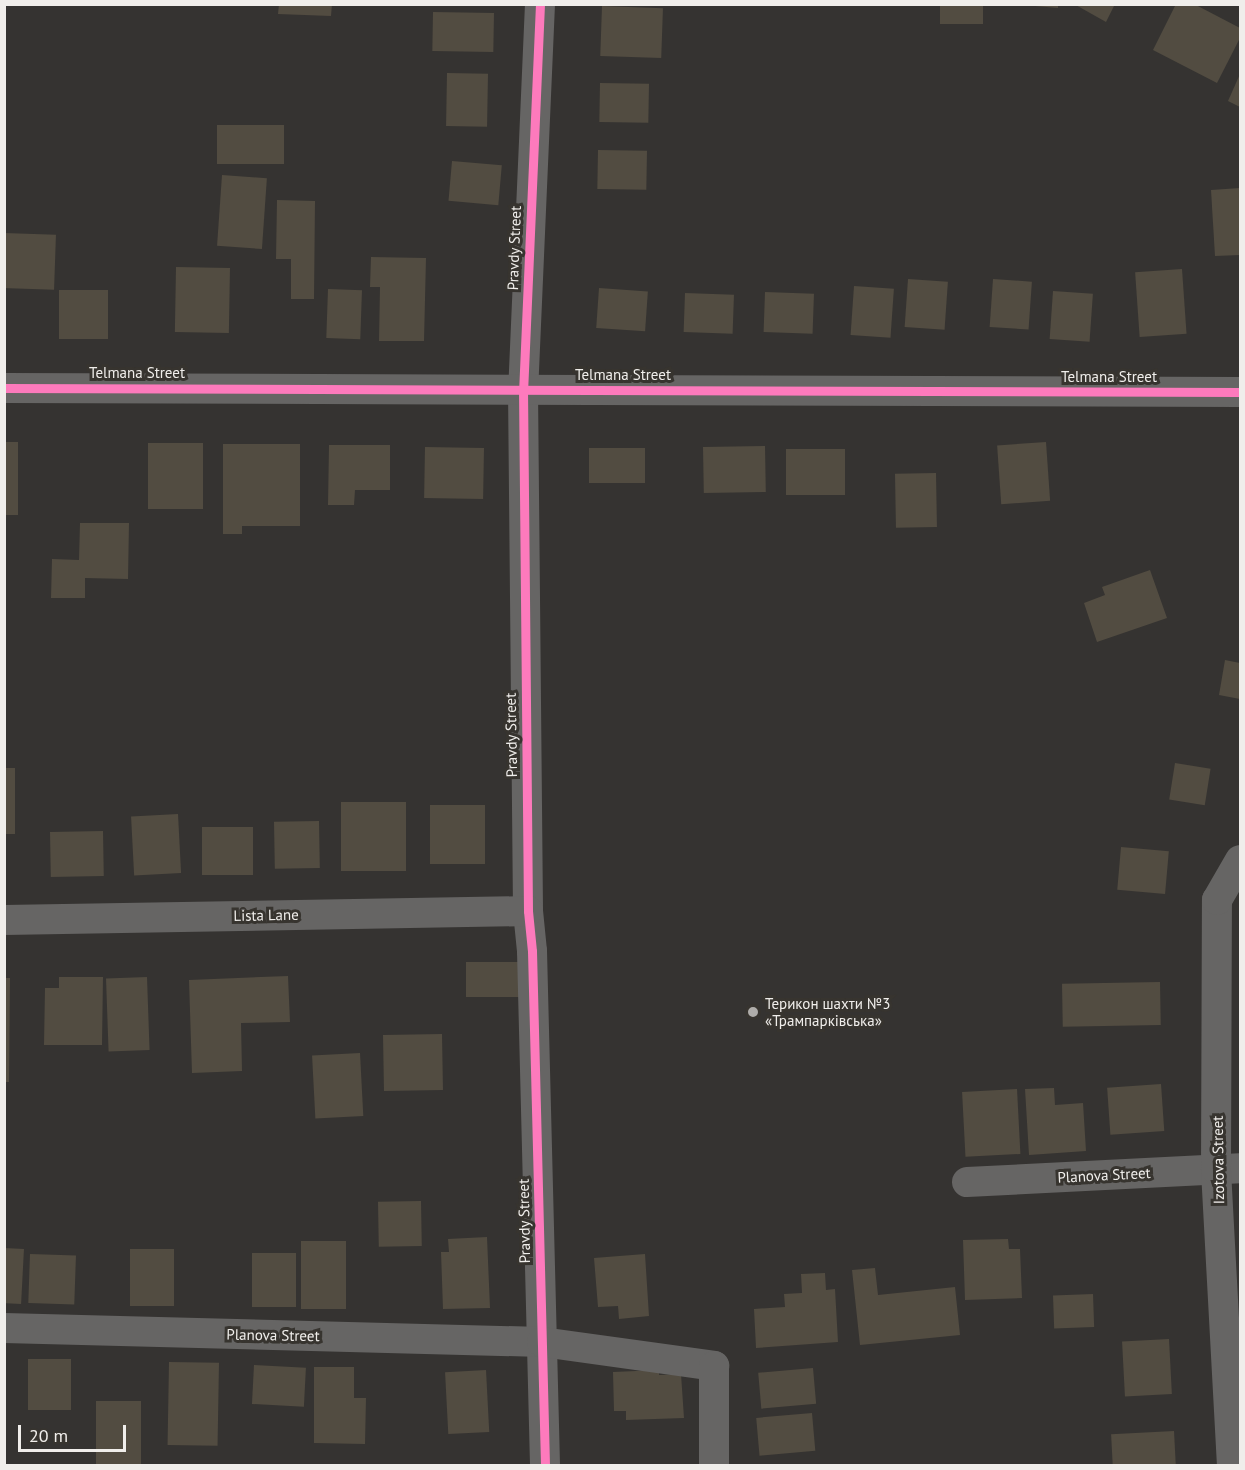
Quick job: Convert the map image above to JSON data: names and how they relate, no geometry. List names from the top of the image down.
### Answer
{
  "streets": {
    "street": [
      "Pravdy Street",
      "Telmana Street",
      "Lista Lane",
      "Izotova Street",
      "Planova Street"
    ]
  },
  "crossings": [
    ["Pravdy Street", "Telmana Street"],
    ["Pravdy Street", "Lista Lane"],
    ["Pravdy Street", "Planova Street"],
    ["Izotova Street", "Planova Street"]
  ],
  "places": ["Терикон шахти №3 «Трампарківська»"],
  "scale_bar": "20 m"
}
